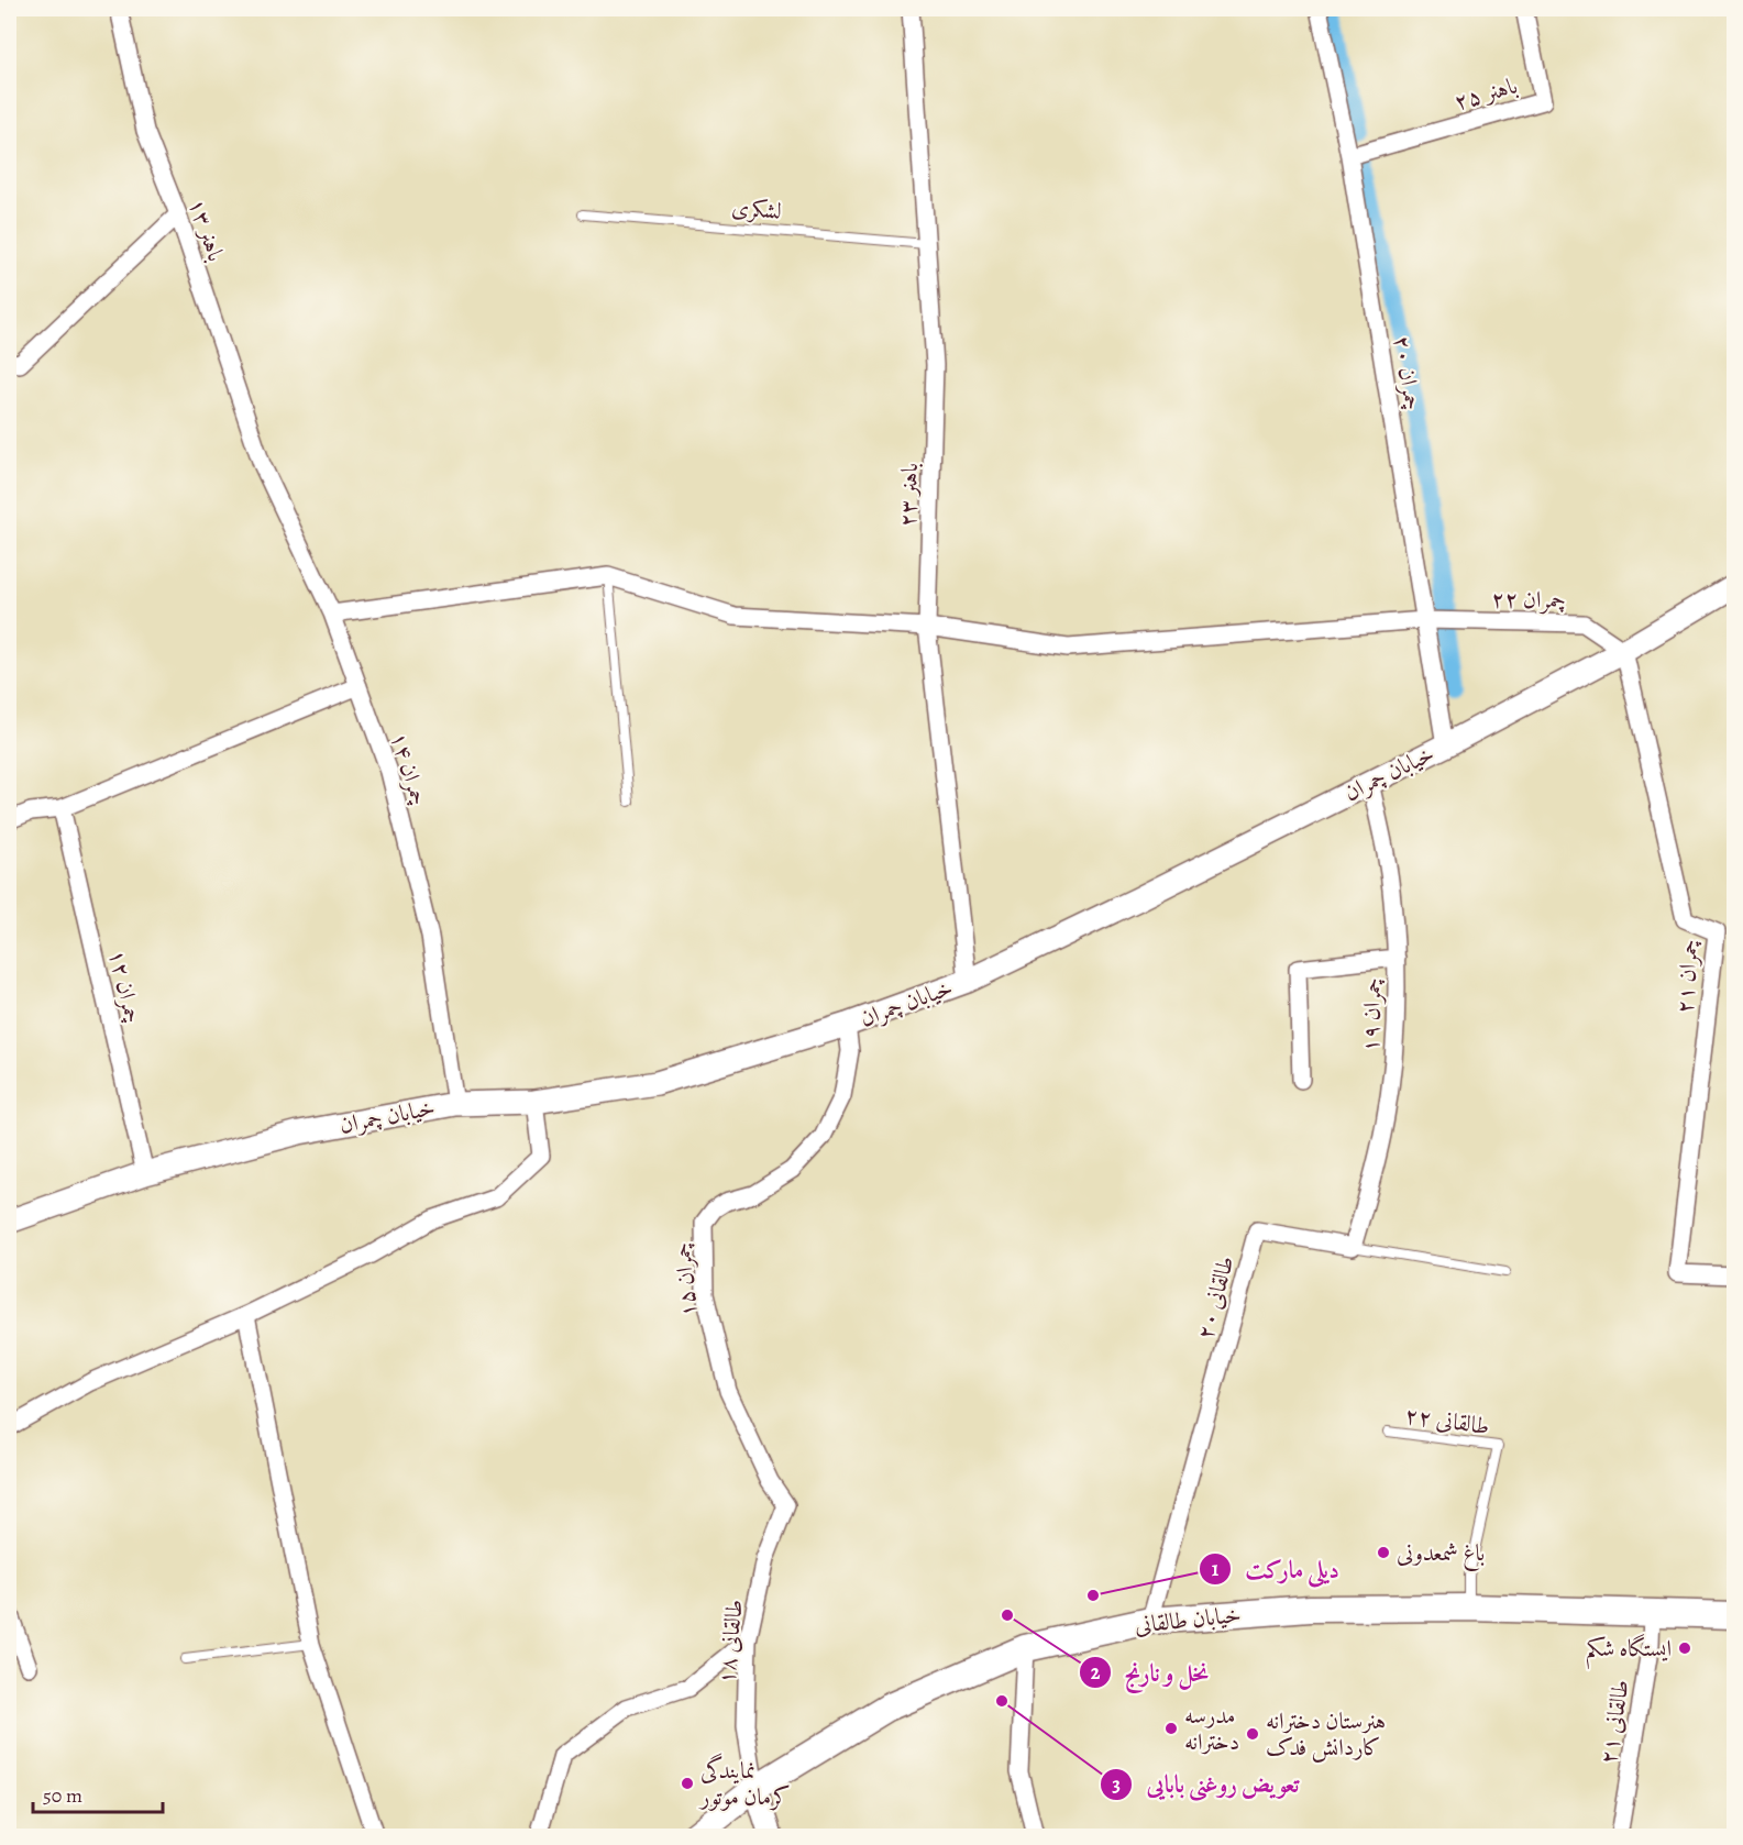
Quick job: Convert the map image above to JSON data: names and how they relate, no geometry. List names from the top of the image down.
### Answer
{
  "streets": {
    "main road": ["خیابان چمران", "خیابان طالقانی"],
    "street": [
      "باهنر ۲۵",
      "باهنر ۱۳",
      "چمران ۲۰",
      "باهنر ۲۳",
      "چمران ۲۲",
      "چمران ۱۴",
      "چمران ۲۱",
      "چمران ۱۲",
      "چمران ۱۹",
      "چمران ۱۵",
      "طالقانی ۲۰",
      "طالقانی ۱۸",
      "طالقانی ۲۱"
    ],
    "lane": ["لشکری", "طالقانی ۲۲"]
  },
  "crossings": [
    ["باهنر ۲۵", "چمران ۲۰"],
    ["لشکری", "باهنر ۲۳"],
    ["باهنر ۱۳", "چمران ۱۴"],
    ["چمران ۲۰", "چمران ۲۲"],
    ["چمران ۲۰", "خیابان چمران"],
    ["باهنر ۲۳", "چمران ۲۲"],
    ["باهنر ۲۳", "خیابان چمران"],
    ["چمران ۲۲", "خیابان چمران"],
    ["چمران ۲۲", "چمران ۲۱"],
    ["چمران ۱۴", "خیابان چمران"],
    ["خیابان چمران", "چمران ۲۱"],
    ["خیابان چمران", "چمران ۱۲"],
    ["خیابان چمران", "چمران ۱۹"],
    ["خیابان چمران", "چمران ۱۵"],
    ["چمران ۱۹", "طالقانی ۲۰"],
    ["چمران ۱۵", "طالقانی ۱۸"],
    ["طالقانی ۲۰", "خیابان طالقانی"],
    ["طالقانی ۲۲", "خیابان طالقانی"],
    ["خیابان طالقانی", "طالقانی ۱۸"],
    ["خیابان طالقانی", "طالقانی ۲۱"]
  ],
  "places": [
    "باغ شمعدونی",
    "دیلی مارکت",
    "نخل و نارنج",
    "ایستگاه شکم",
    "تعویض روغنی بابایی",
    "مدرسه دخترانه",
    "هنرستان دخترانه کاردانش فدک",
    "نمایندگی کرمان موتور"
  ],
  "scale_bar": "50 m"
}
